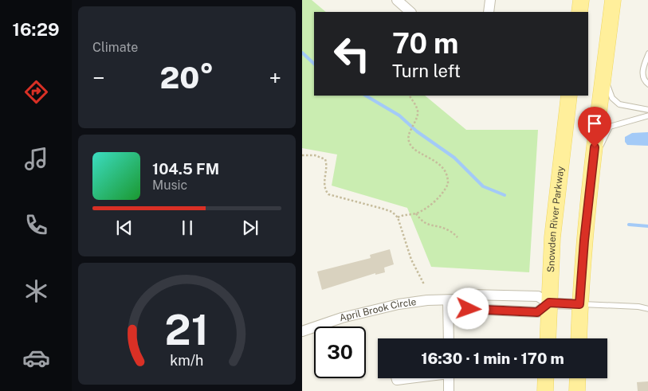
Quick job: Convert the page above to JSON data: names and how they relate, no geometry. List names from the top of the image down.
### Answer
{
  "streets": {
    "main road": ["Snowden River Parkway"],
    "street": ["April Brook Circle"]
  },
  "crossings": [
    ["Snowden River Parkway", "April Brook Circle"]
  ],
  "page": {
    "tabs": "16:29",
    "tile": "Climate",
    "turn": ["70 m", "Turn left"],
    "heat": ["−", "20°", "+"],
    "song": ["104.5 FM", "Music"],
    "limit": "30",
    "trip": "16:30 · 1 min · 170 m",
    "gauge": ["21", "km/h"]
  }
}
